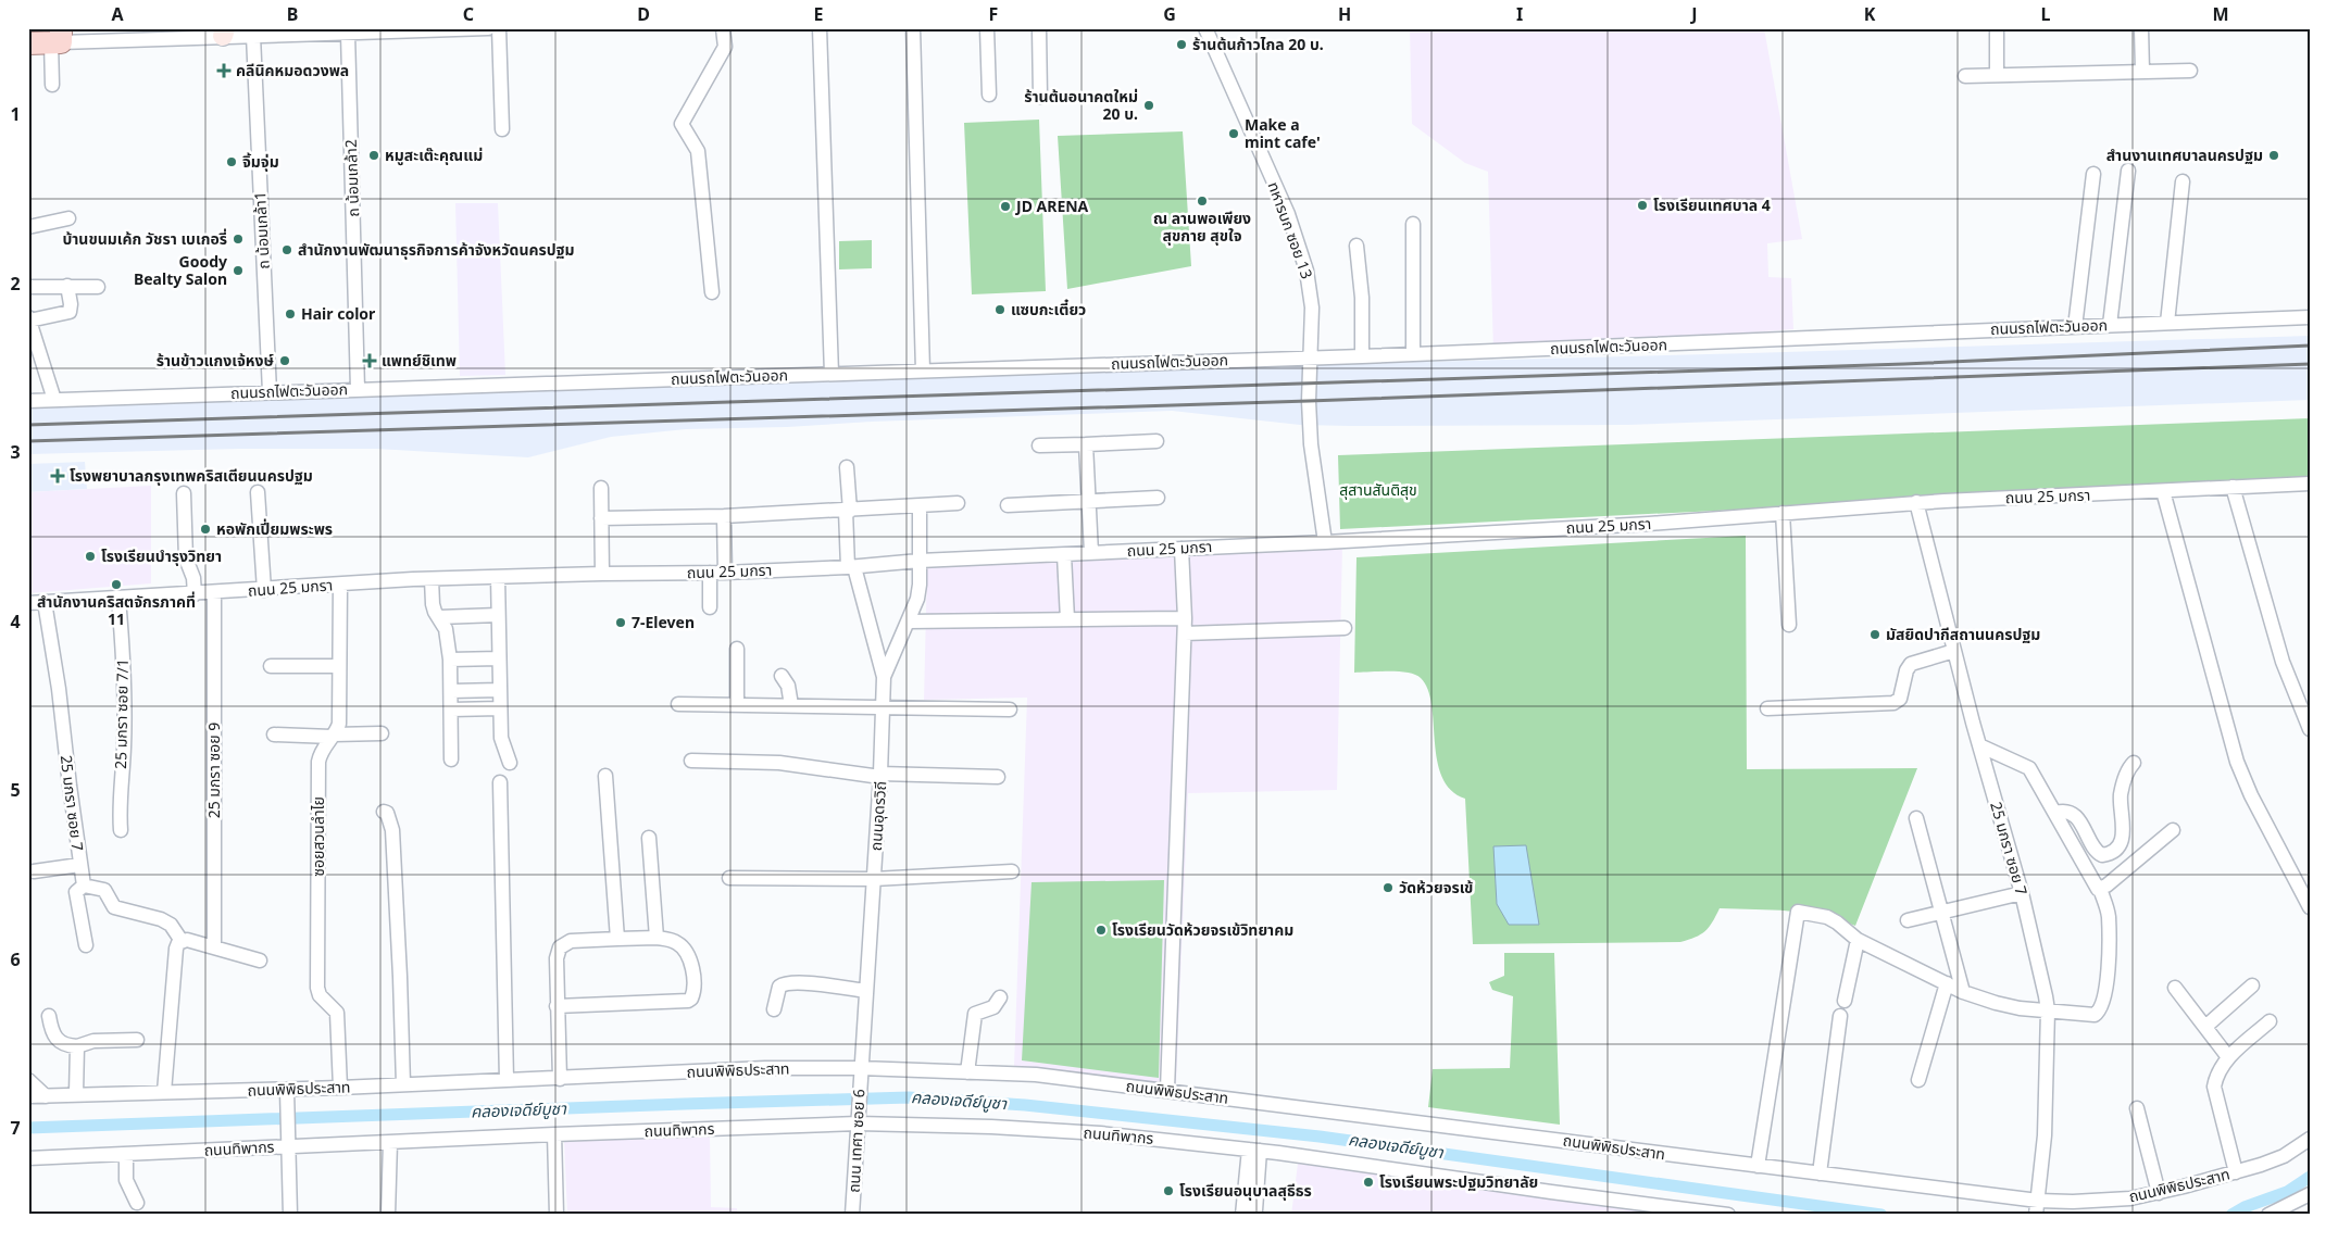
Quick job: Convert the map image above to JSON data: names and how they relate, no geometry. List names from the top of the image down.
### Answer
{
  "streets": {
    "street": [
      "ถ น้อมเกล้า2",
      "ถ น้อมเกล้า1",
      "ทหารบก ซอย 13",
      "ถนนรถไฟตะวันออก",
      "ถนน 25 มกรา",
      "25 มกรา ซอย 7/1",
      "25 มกรา ซอย 9",
      "25 มกรา ซอย 7",
      "ถนนอุดรวิถี",
      "ซอยสวนลำไย",
      "ถนนพิพิธประสาท",
      "ถนนทิพากร",
      "ถนน เทศา ซอย 6"
    ]
  },
  "crossings": [
    ["ถ น้อมเกล้า2", "ถนนรถไฟตะวันออก"],
    ["ถ น้อมเกล้า1", "ถนนรถไฟตะวันออก"],
    ["ทหารบก ซอย 13", "ถนนรถไฟตะวันออก"],
    ["ทหารบก ซอย 13", "ถนน 25 มกรา"],
    ["ถนน 25 มกรา", "25 มกรา ซอย 7/1"],
    ["ถนน 25 มกรา", "25 มกรา ซอย 9"],
    ["ถนน 25 มกรา", "25 มกรา ซอย 7"],
    ["ถนน 25 มกรา", "ถนนอุดรวิถี"],
    ["ถนน 25 มกรา", "ซอยสวนลำไย"],
    ["25 มกรา ซอย 7", "ถนนพิพิธประสาท"],
    ["ถนนอุดรวิถี", "ถนนพิพิธประสาท"],
    ["ถนนอุดรวิถี", "ถนน เทศา ซอย 6"],
    ["ซอยสวนลำไย", "ถนนพิพิธประสาท"],
    ["ถนนพิพิธประสาท", "ถนน เทศา ซอย 6"],
    ["ถนนทิพากร", "ถนน เทศา ซอย 6"]
  ],
  "water": ["คลองเจดีย์บูชา"],
  "parks": ["สุสานสันติสุข"],
  "places": {
    "other": [
      "ร้านต้นก้าวไกล 20 บ.",
      "ร้านต้นอนาคตใหม่ 20 บ.",
      "Make a mint cafe'",
      "หมูสะเต๊ะคุณแม่",
      "สำนงานเทศบาลนครปฐม",
      "จิ้มจุ่ม",
      "ณ ลานพอเพียง สุขกาย สุขใจ",
      "โรงเรียนเทศบาล 4",
      "JD ARENA",
      "บ้านขนมเค้ก วัชรา เบเกอรี่",
      "สำนักงานพัฒนาธุรกิจการค้าจังหวัดนครปฐม",
      "Goody Bealty Salon",
      "แซบกะเตี๋ยว",
      "Hair color",
      "ร้านข้าวแกงเจ้หงษ์",
      "หอพักเปี่ยมพระพร",
      "โรงเรียนบำรุงวิทยา",
      "สำนักงานคริสตจักรภาคที่ 11",
      "7-Eleven",
      "มัสยิดปากีสถานนครปฐม",
      "วัดห้วยจรเข้",
      "โรงเรียนวัดห้วยจรเข้วิทยาคม",
      "โรงเรียนพระปฐมวิทยาลัย",
      "โรงเรียนอนุบาลสุธีธร"
    ],
    "health": ["คลีนิคหมอดวงพล", "แพทย์ชิเทพ", "โรงพยาบาลกรุงเทพคริสเตียนนครปฐม"]
  },
  "grid": {
    "columns": [
      "A",
      "B",
      "C",
      "D",
      "E",
      "F",
      "G",
      "H",
      "I",
      "J",
      "K",
      "L",
      "M"
    ],
    "rows": [
      "1",
      "2",
      "3",
      "4",
      "5",
      "6",
      "7"
    ]
  }
}
